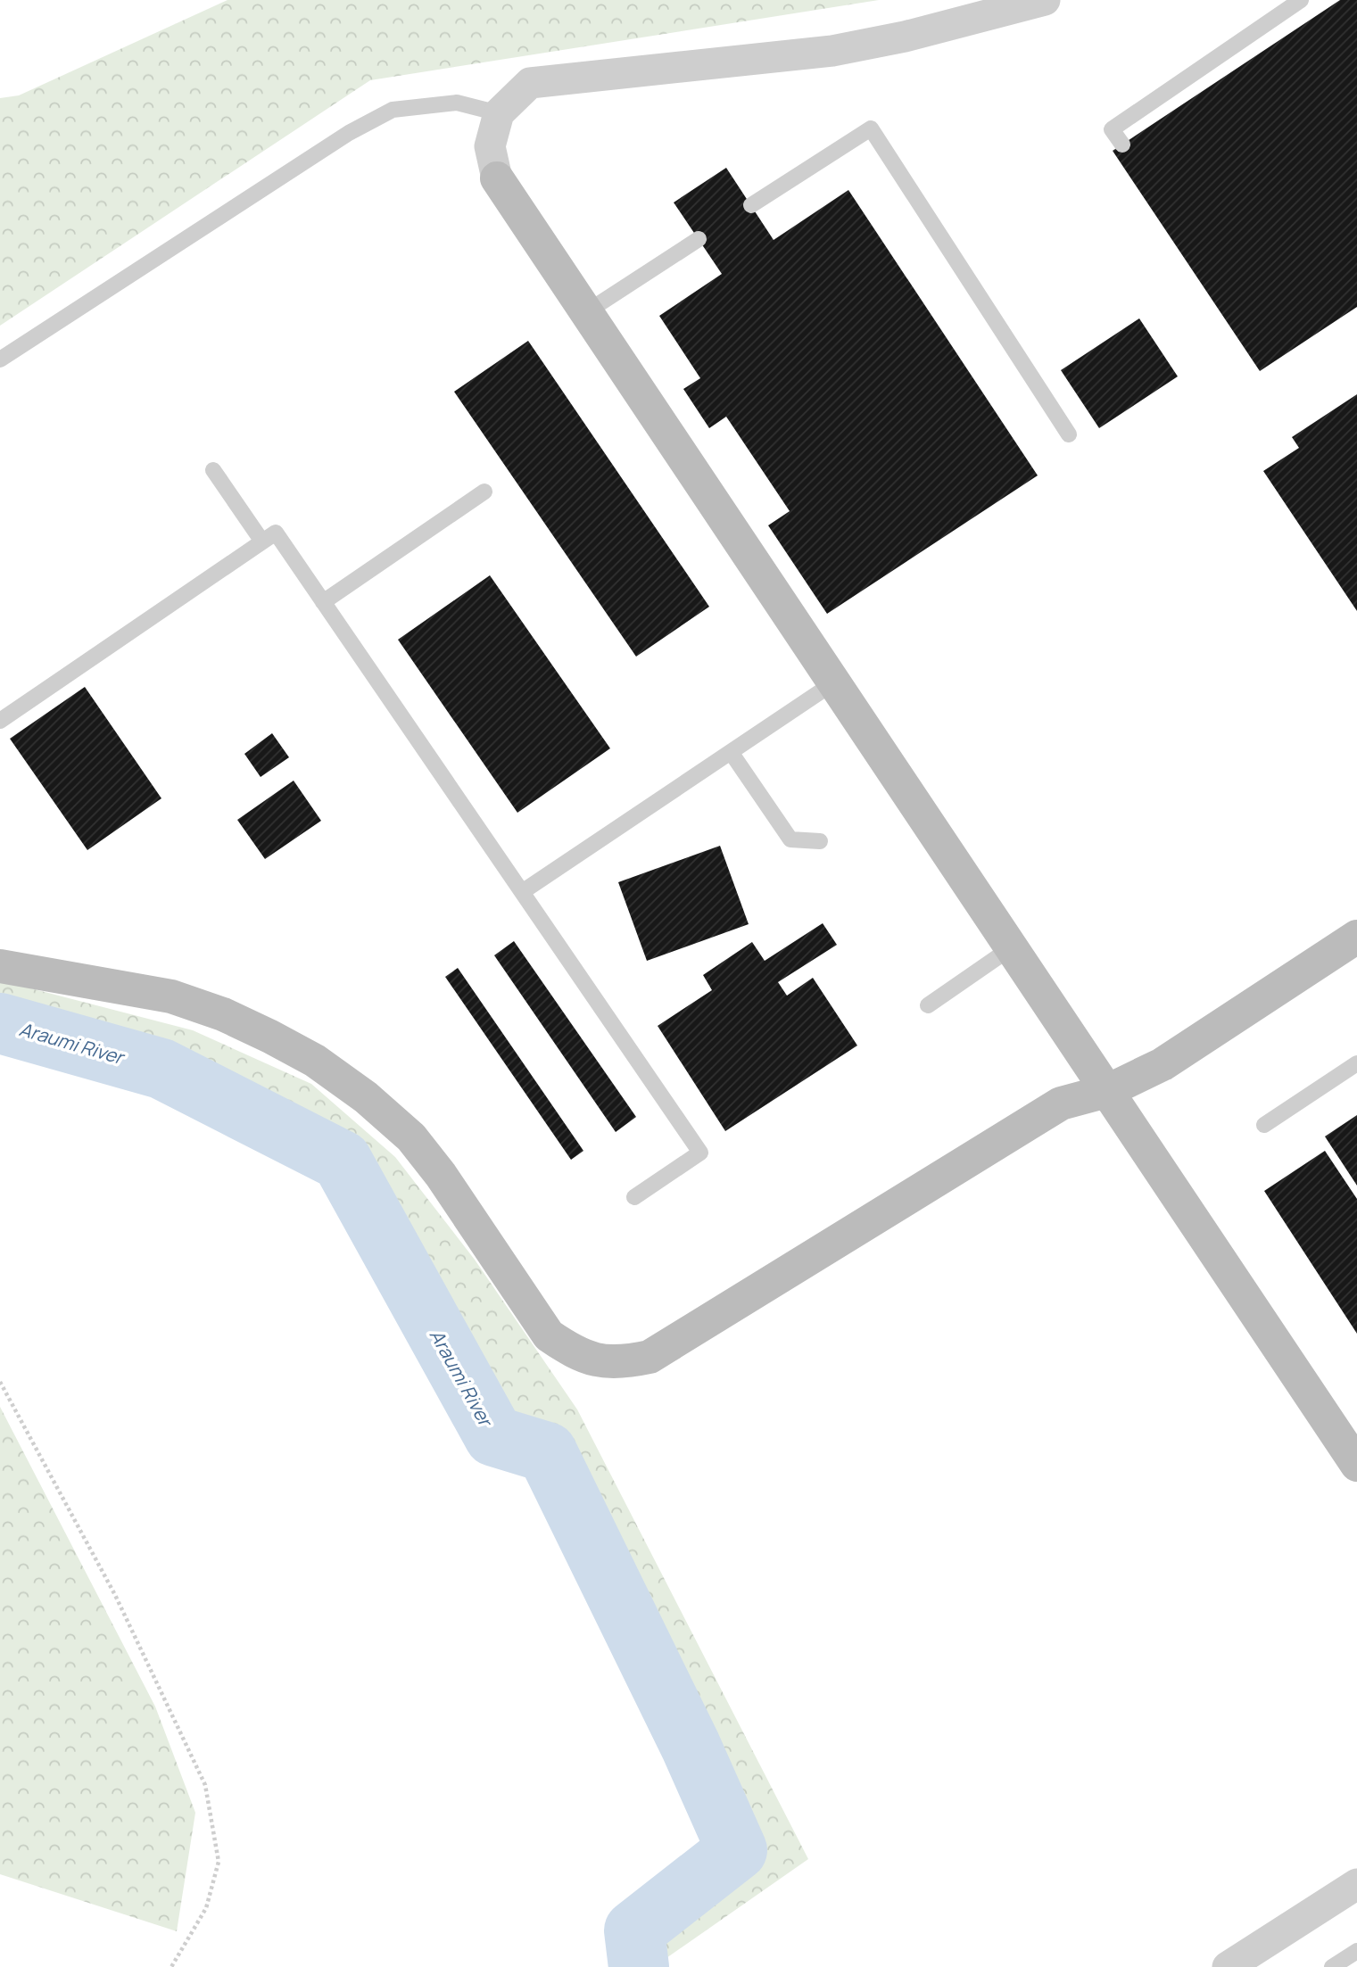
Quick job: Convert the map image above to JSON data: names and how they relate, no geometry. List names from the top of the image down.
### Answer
{
  "water": ["Araumi River"]
}
